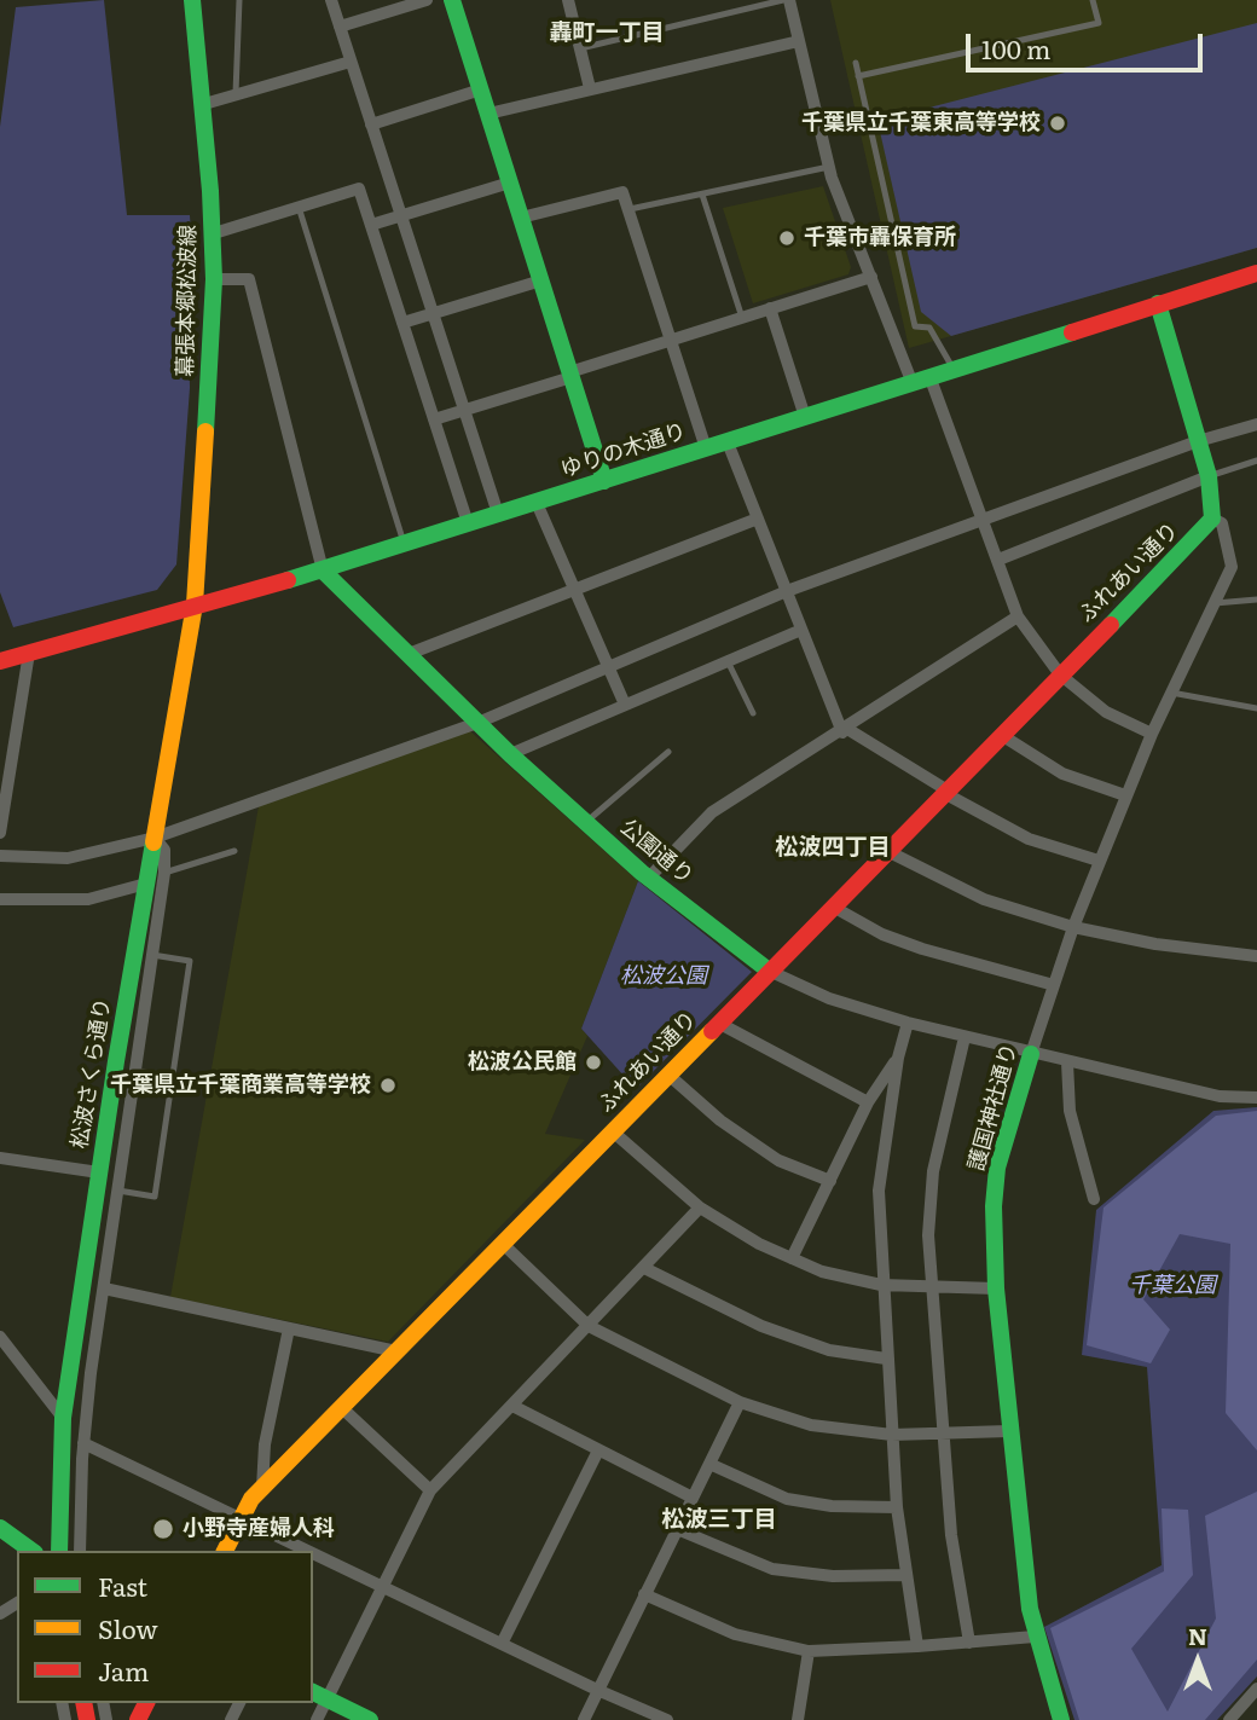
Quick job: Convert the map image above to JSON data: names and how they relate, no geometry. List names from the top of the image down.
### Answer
{
  "streets": {
    "street": [
      "幕張本郷松波線",
      "ゆりの木通り",
      "ふれあい通り",
      "公園通り",
      "松波さくら通り",
      "護国神社通り"
    ]
  },
  "crossings": [
    ["幕張本郷松波線", "ゆりの木通り"],
    ["幕張本郷松波線", "松波さくら通り"],
    ["ゆりの木通り", "公園通り"],
    ["ゆりの木通り", "松波さくら通り"],
    ["ふれあい通り", "公園通り"],
    ["ふれあい通り", "護国神社通り"],
    ["公園通り", "護国神社通り"]
  ],
  "districts": ["轟町一丁目", "松波四丁目", "松波三丁目"],
  "parks": ["松波公園", "千葉公園"],
  "places": [
    "千葉県立千葉東高等学校",
    "千葉市轟保育所",
    "松波公民館",
    "千葉県立千葉商業高等学校",
    "小野寺産婦人科"
  ],
  "legend": ["Fast", "Slow", "Jam"],
  "scale_bar": "100 m",
  "north": "top"
}
